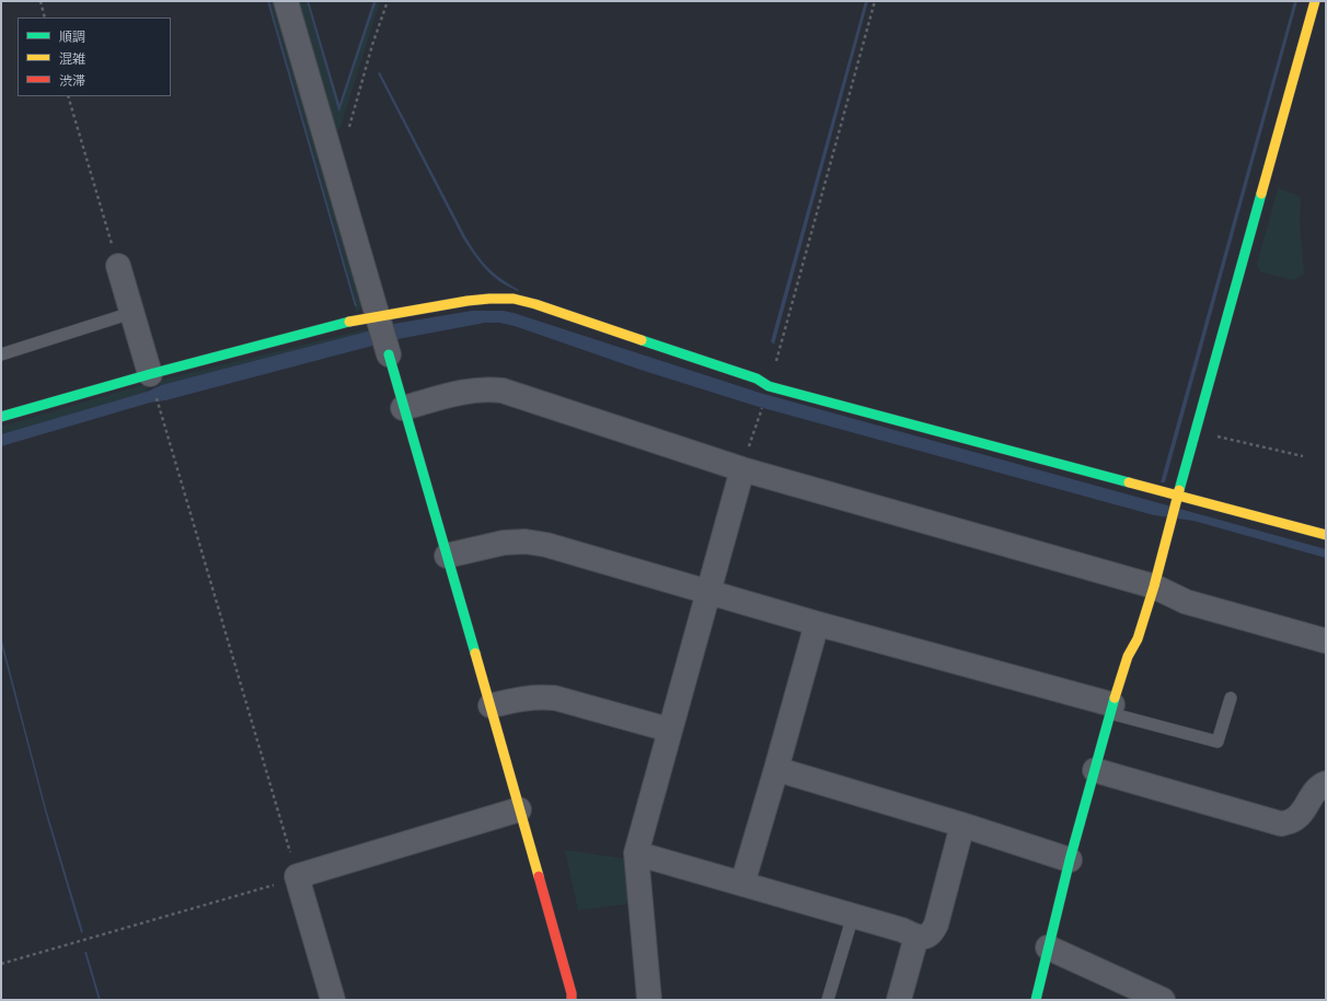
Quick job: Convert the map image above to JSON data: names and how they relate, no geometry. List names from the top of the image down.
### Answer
{
  "legend": ["順調", "混雑", "渋滞"]
}
